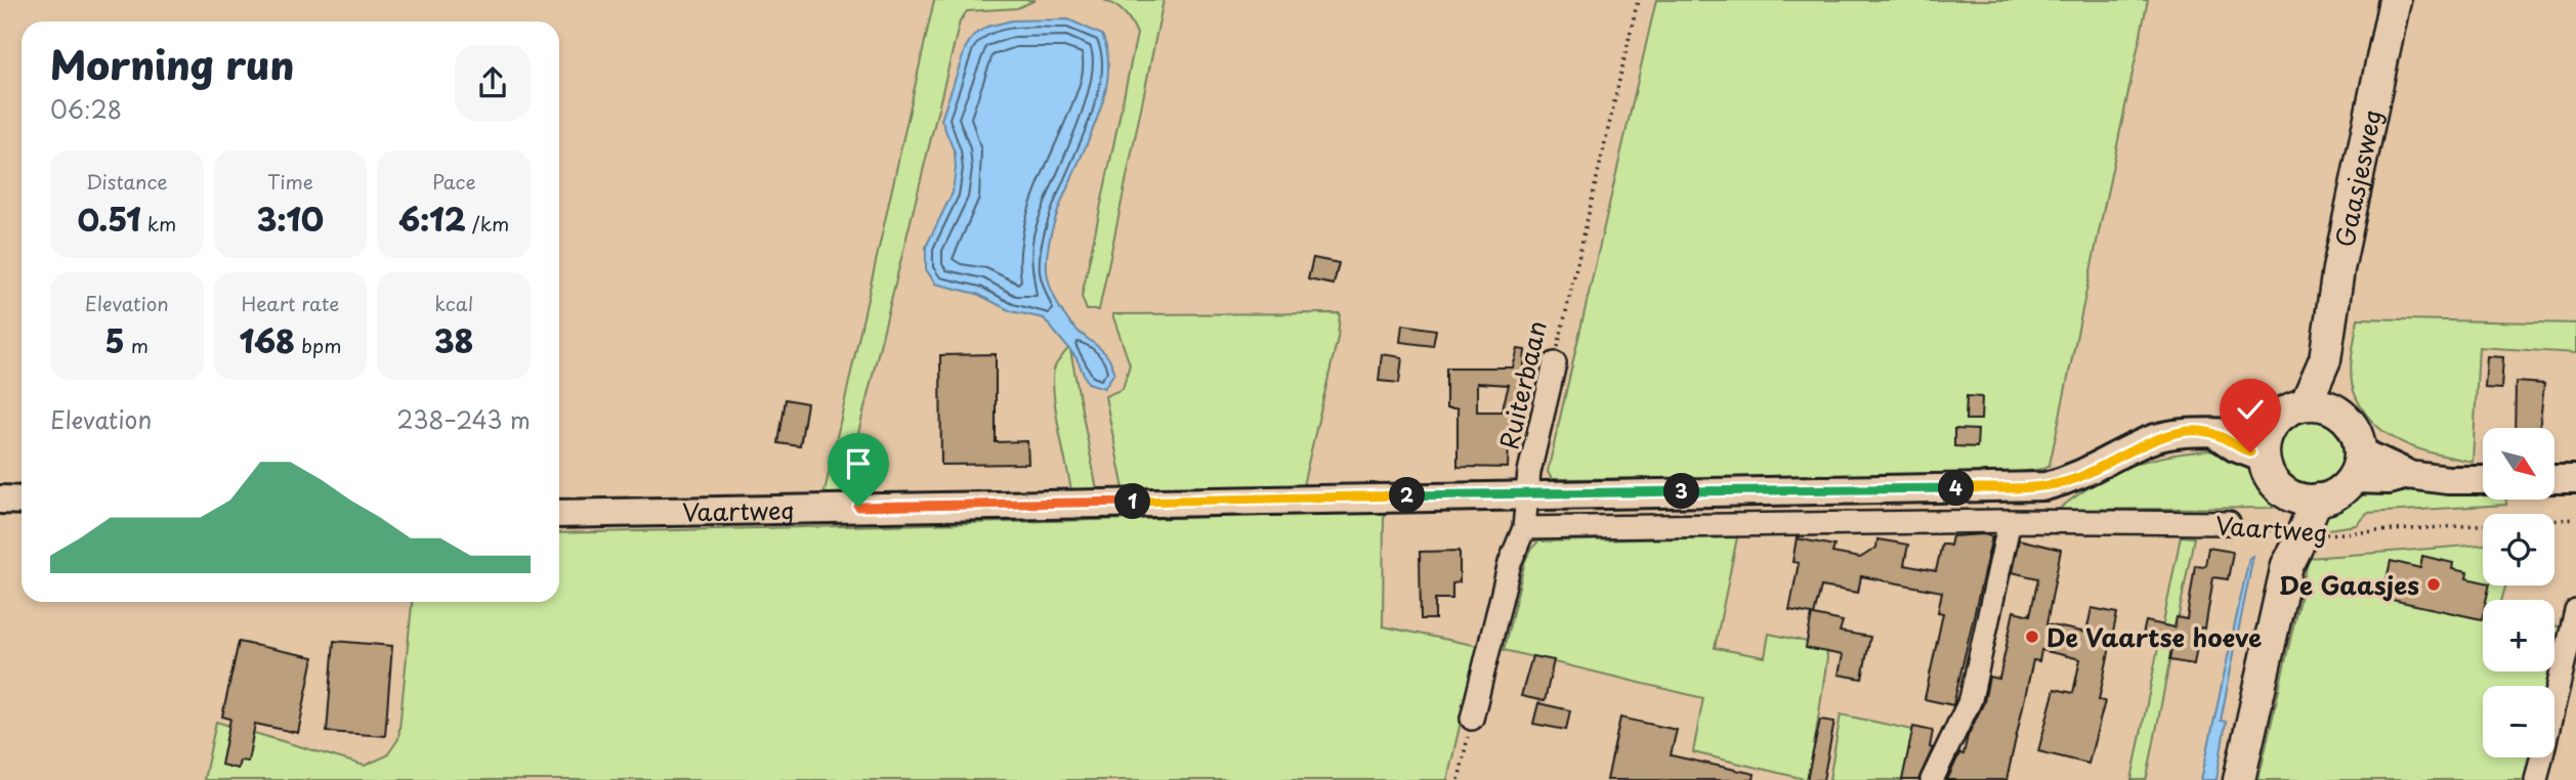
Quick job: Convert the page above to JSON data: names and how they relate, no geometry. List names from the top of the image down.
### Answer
{
  "streets": {
    "main road": ["Gaasjesweg"],
    "street": ["Ruiterbaan", "Vaartweg"]
  },
  "crossings": [
    ["Gaasjesweg", "Vaartweg"],
    ["Ruiterbaan", "Vaartweg"]
  ],
  "places": ["De Gaasjes", "De Vaartse hoeve"],
  "north": "bottom right",
  "page": {
    "heading": ["Morning run", "06:28"],
    "stats": [
      ["Distance", "0.51 km"],
      ["Time", "3:10"],
      ["Pace", "6:12 /km"],
      ["Elevation", "5 m"],
      ["Heart rate", "168 bpm"],
      ["kcal", "38"]
    ],
    "chart": ["Elevation", "238–243 m"],
    "map_buttons": ["+", "−"],
    "pins": [
      "4",
      "3",
      "2",
      "1"
    ]
  }
}
